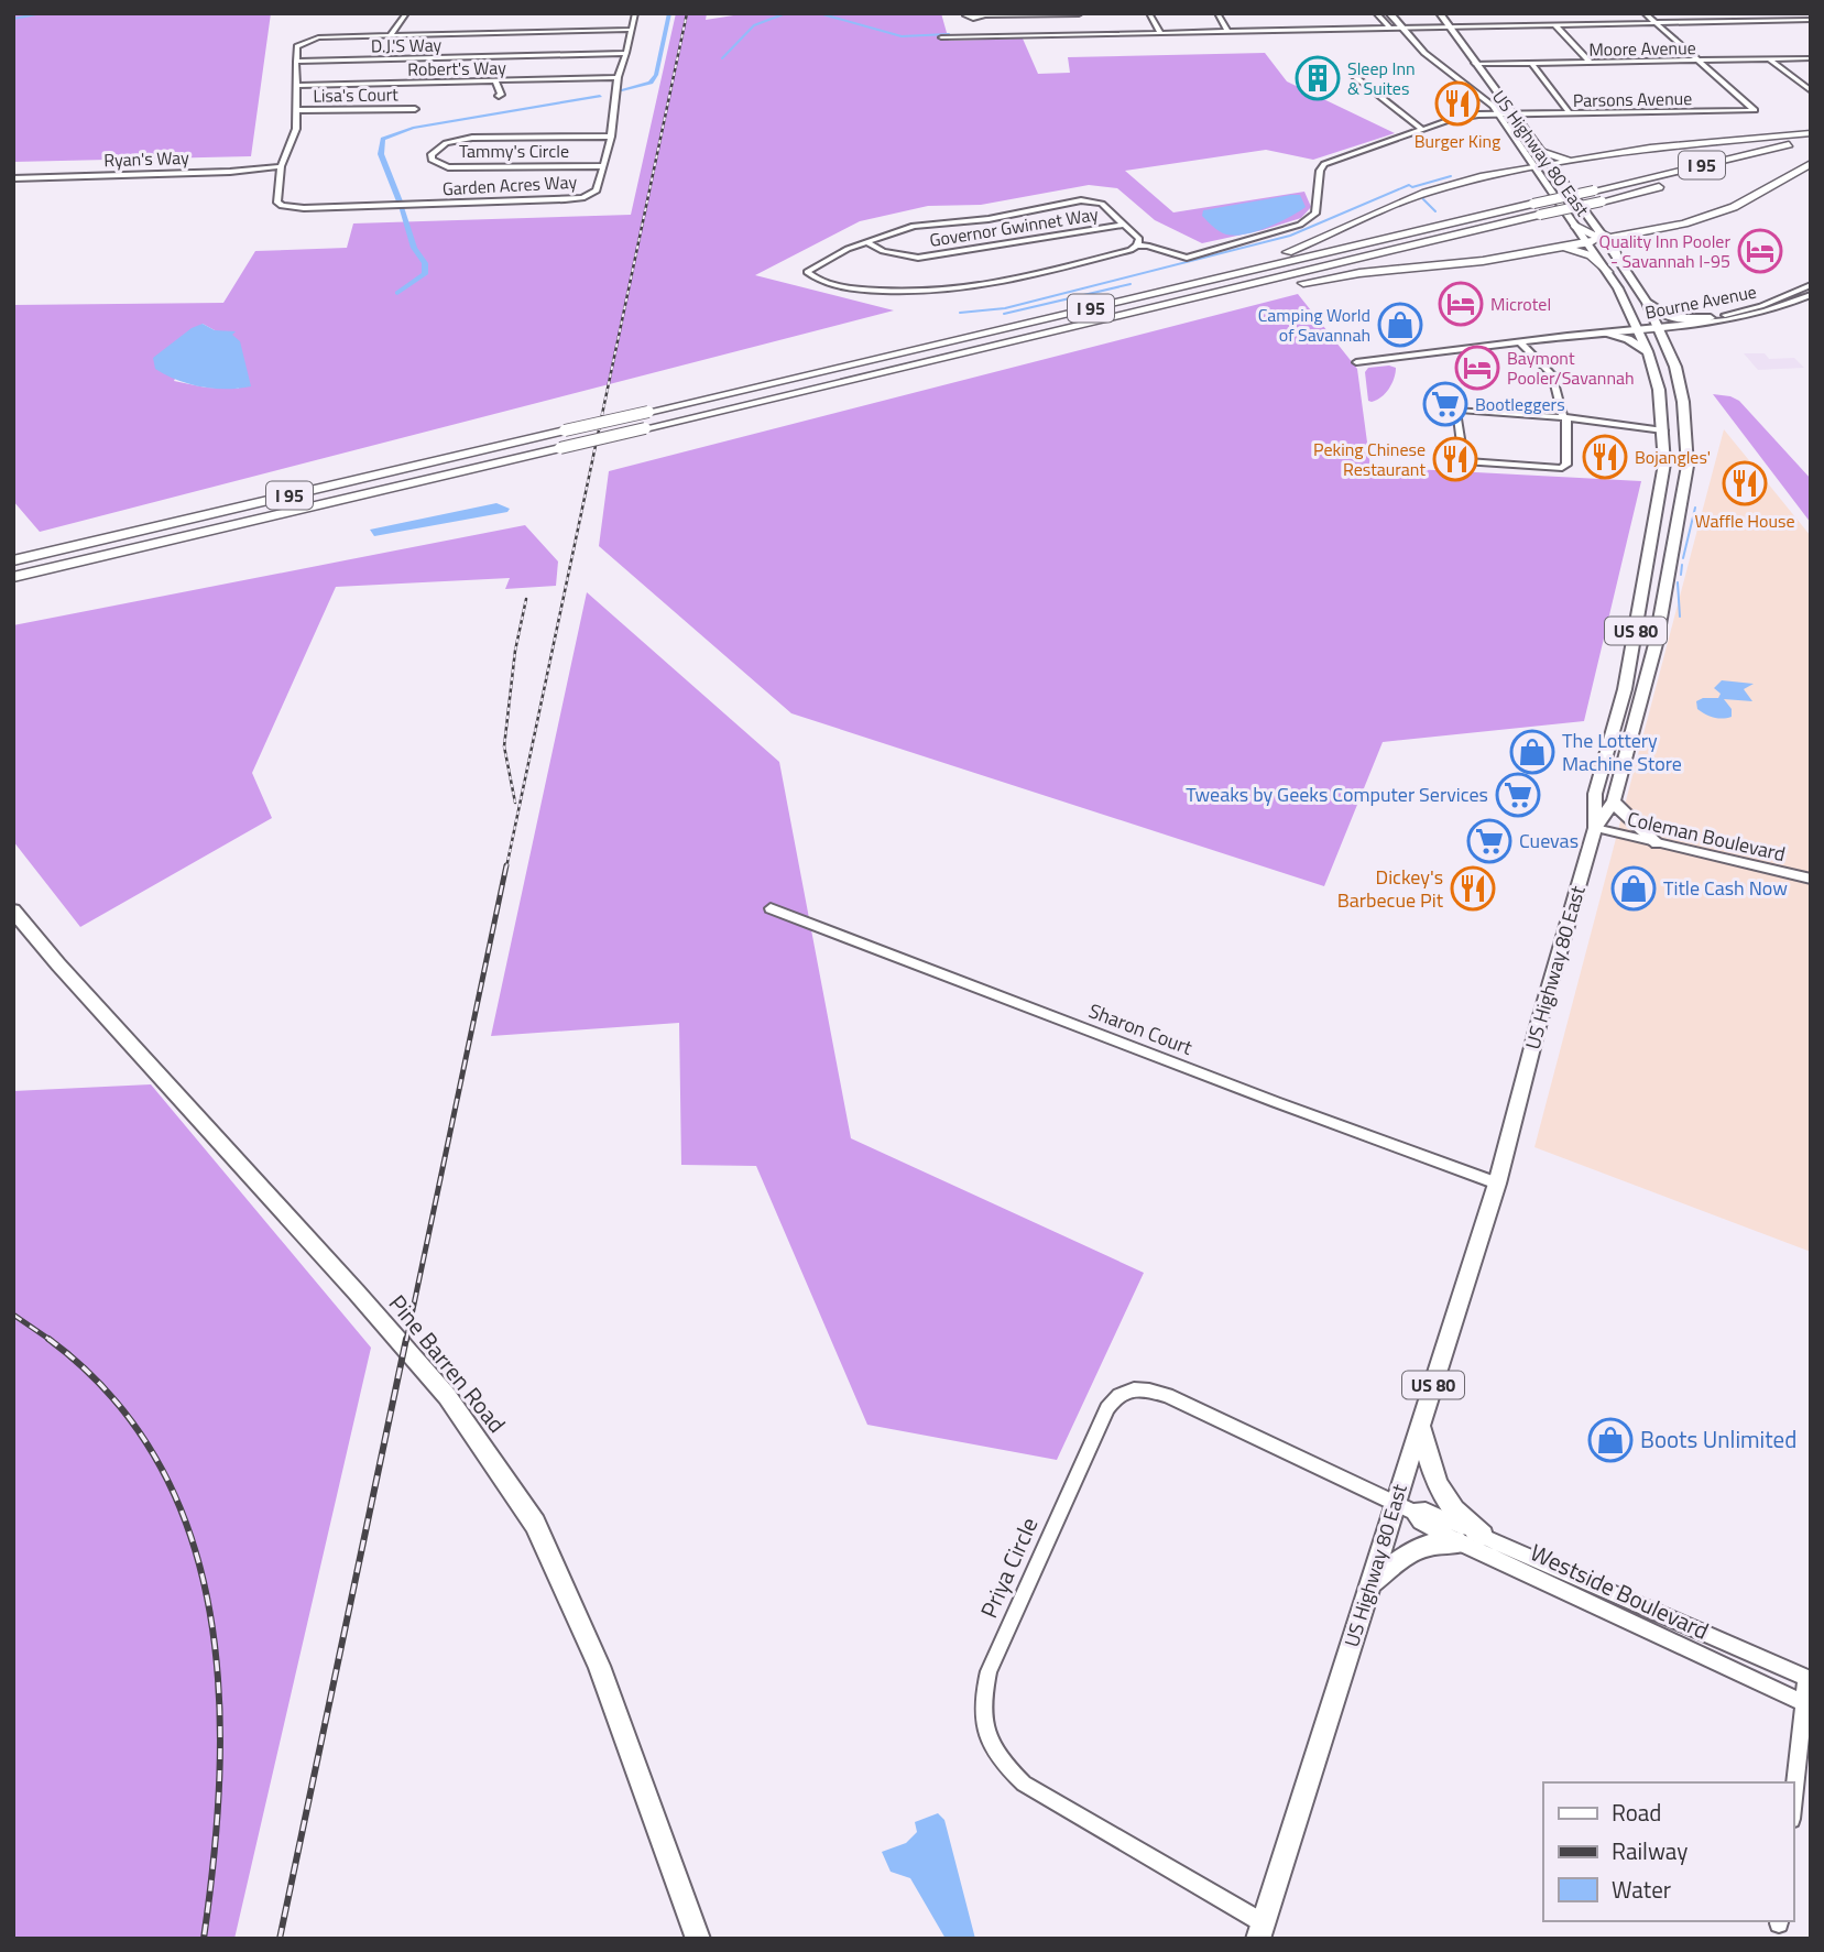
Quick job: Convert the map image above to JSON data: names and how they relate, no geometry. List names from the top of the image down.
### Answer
{
  "streets": {
    "highway": ["I 95"],
    "main road": ["US Highway 80 East", "US 80", "Pine Barren Road"],
    "street": [
      "D.J.'S Way",
      "Moore Avenue",
      "Robert's Way",
      "Lisa's Court",
      "Parsons Avenue",
      "Tammy's Circle",
      "Ryan's Way",
      "Garden Acres Way",
      "Governor Gwinnet Way",
      "Bourne Avenue",
      "Coleman Boulevard",
      "Sharon Court",
      "Priya Circle",
      "Westside Boulevard"
    ]
  },
  "crossings": [
    ["D.J.'S Way", "Garden Acres Way"],
    ["Moore Avenue", "Parsons Avenue"],
    ["Moore Avenue", "US Highway 80 East"],
    ["Robert's Way", "Garden Acres Way"],
    ["Parsons Avenue", "US Highway 80 East"],
    ["Tammy's Circle", "Garden Acres Way"],
    ["US Highway 80 East", "Bourne Avenue"],
    ["US Highway 80 East", "US 80"],
    ["US Highway 80 East", "Coleman Boulevard"],
    ["US Highway 80 East", "Sharon Court"],
    ["US Highway 80 East", "Priya Circle"],
    ["US Highway 80 East", "Westside Boulevard"],
    ["Ryan's Way", "Garden Acres Way"],
    ["US 80", "Coleman Boulevard"],
    ["Priya Circle", "Westside Boulevard"]
  ],
  "places": {
    "building": ["Sleep Inn & Suites"],
    "restaurant": [
      "Burger King",
      "Bojangles'",
      "Peking Chinese Restaurant",
      "Waffle House",
      "Dickey's Barbecue Pit"
    ],
    "hotel": ["Quality Inn Pooler - Savannah I-95", "Microtel", "Baymont Pooler/Savannah"],
    "shop": [
      "Camping World of Savannah",
      "The Lottery Machine Store",
      "Title Cash Now",
      "Boots Unlimited"
    ],
    "supermarket": ["Bootleggers", "Tweaks by Geeks Computer Services", "Cuevas"]
  },
  "legend": ["Road", "Railway", "Water"]
}
